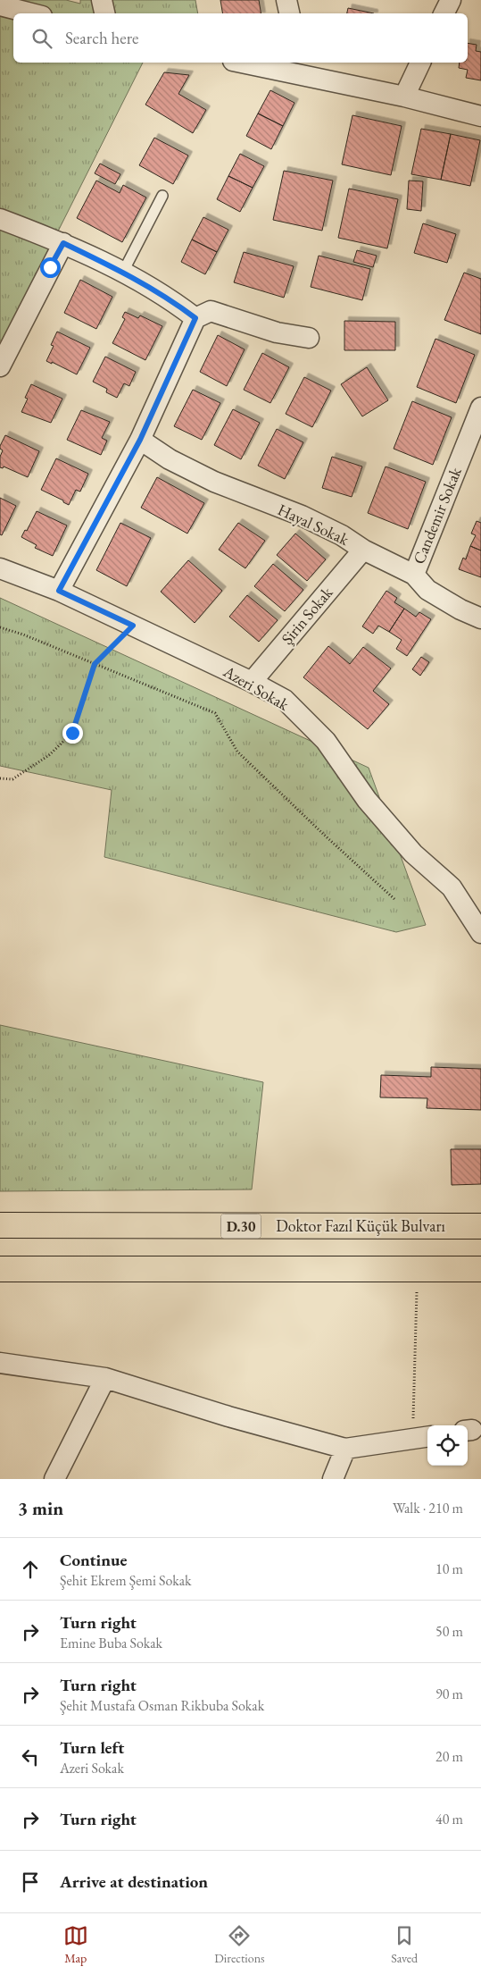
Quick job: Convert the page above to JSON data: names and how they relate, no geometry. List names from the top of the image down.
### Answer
{
  "streets": {
    "highway": ["D.30", "Doktor Fazıl Küçük Bulvarı"],
    "street": [
      "Candemir Sokak",
      "Hayal Sokak",
      "Şirin Sokak",
      "Azeri Sokak"
    ]
  },
  "crossings": [
    ["Candemir Sokak", "Hayal Sokak"],
    ["Hayal Sokak", "Şirin Sokak"],
    ["Şirin Sokak", "Azeri Sokak"]
  ],
  "page": {
    "search": "Search here",
    "heading": ["3 min", "Walk · 210 m"],
    "list": [
      ["Continue", "Şehit Ekrem Şemi Sokak", "10 m"],
      ["Turn right", "Emine Buba Sokak", "50 m"],
      ["Turn right", "Şehit Mustafa Osman Rikbuba Sokak", "90 m"],
      ["Turn left", "Azeri Sokak", "20 m"],
      ["Turn right", "40 m"],
      "Arrive at destination"
    ],
    "nav": ["Map", "Directions", "Saved"]
  }
}
